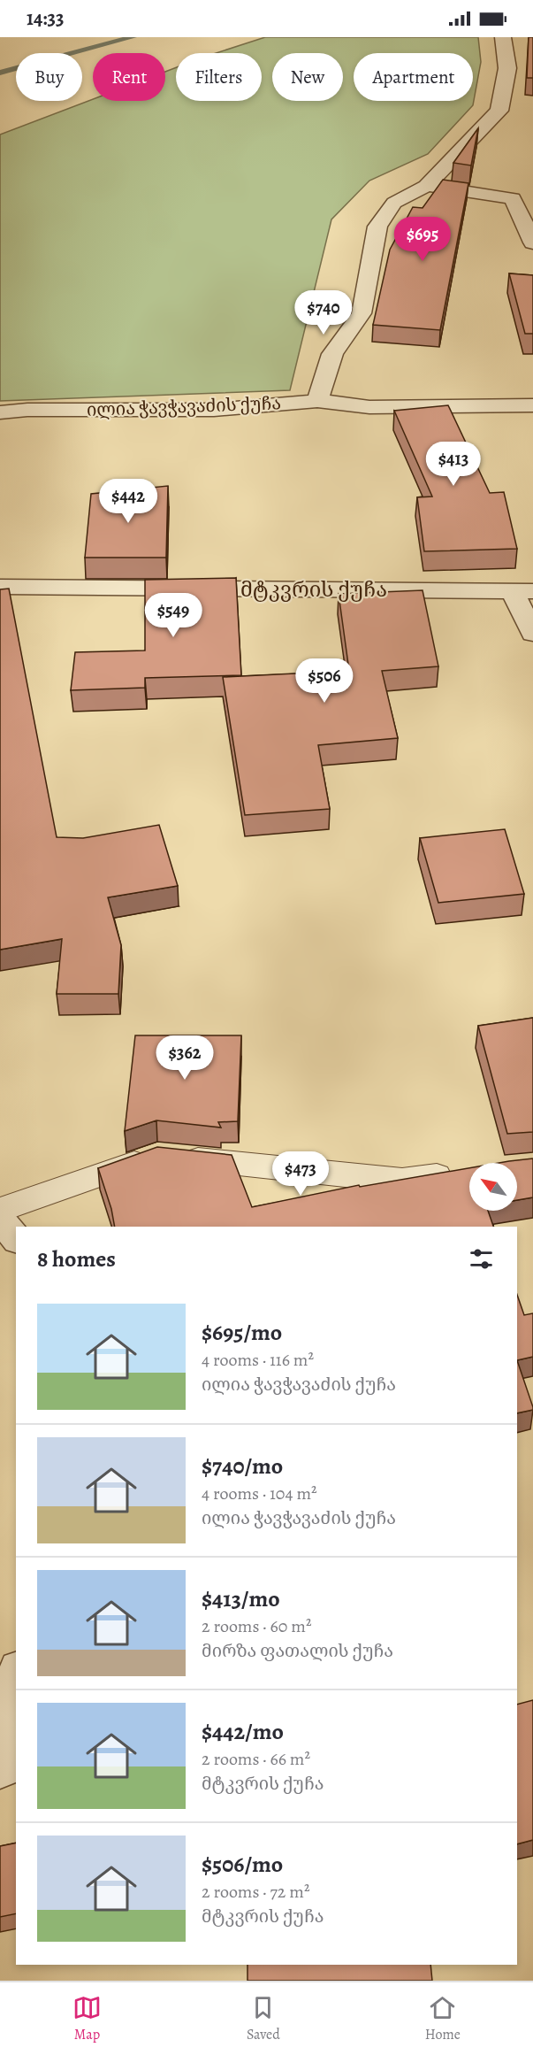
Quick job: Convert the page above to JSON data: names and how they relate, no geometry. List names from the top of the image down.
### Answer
{
  "streets": {
    "street": ["ილია ჭავჭავაძის ქუჩა", "მტკვრის ქუჩა"]
  },
  "north": "top left",
  "page": {
    "status": "14:33",
    "chip": [
      "Buy",
      "Rent",
      "Filters",
      "New",
      "Apartment"
    ],
    "price": [
      "$695",
      "$740",
      "$413",
      "$442",
      "$549",
      "$506",
      "$362",
      "$473"
    ],
    "heading": "8 homes",
    "list": [
      {
        "name": "$695/mo",
        "note": "4 rooms · 116 m² · ილია ჭავჭავაძის ქუჩა"
      },
      {
        "name": "$740/mo",
        "note": "4 rooms · 104 m² · ილია ჭავჭავაძის ქუჩა"
      },
      {
        "name": "$413/mo",
        "note": "2 rooms · 60 m² · მირზა ფათალის ქუჩა"
      },
      {
        "name": "$442/mo",
        "note": "2 rooms · 66 m² · მტკვრის ქუჩა"
      },
      {
        "name": "$506/mo",
        "note": "2 rooms · 72 m² · მტკვრის ქუჩა"
      }
    ],
    "tabs": ["Map", "Saved", "Home"]
  }
}
